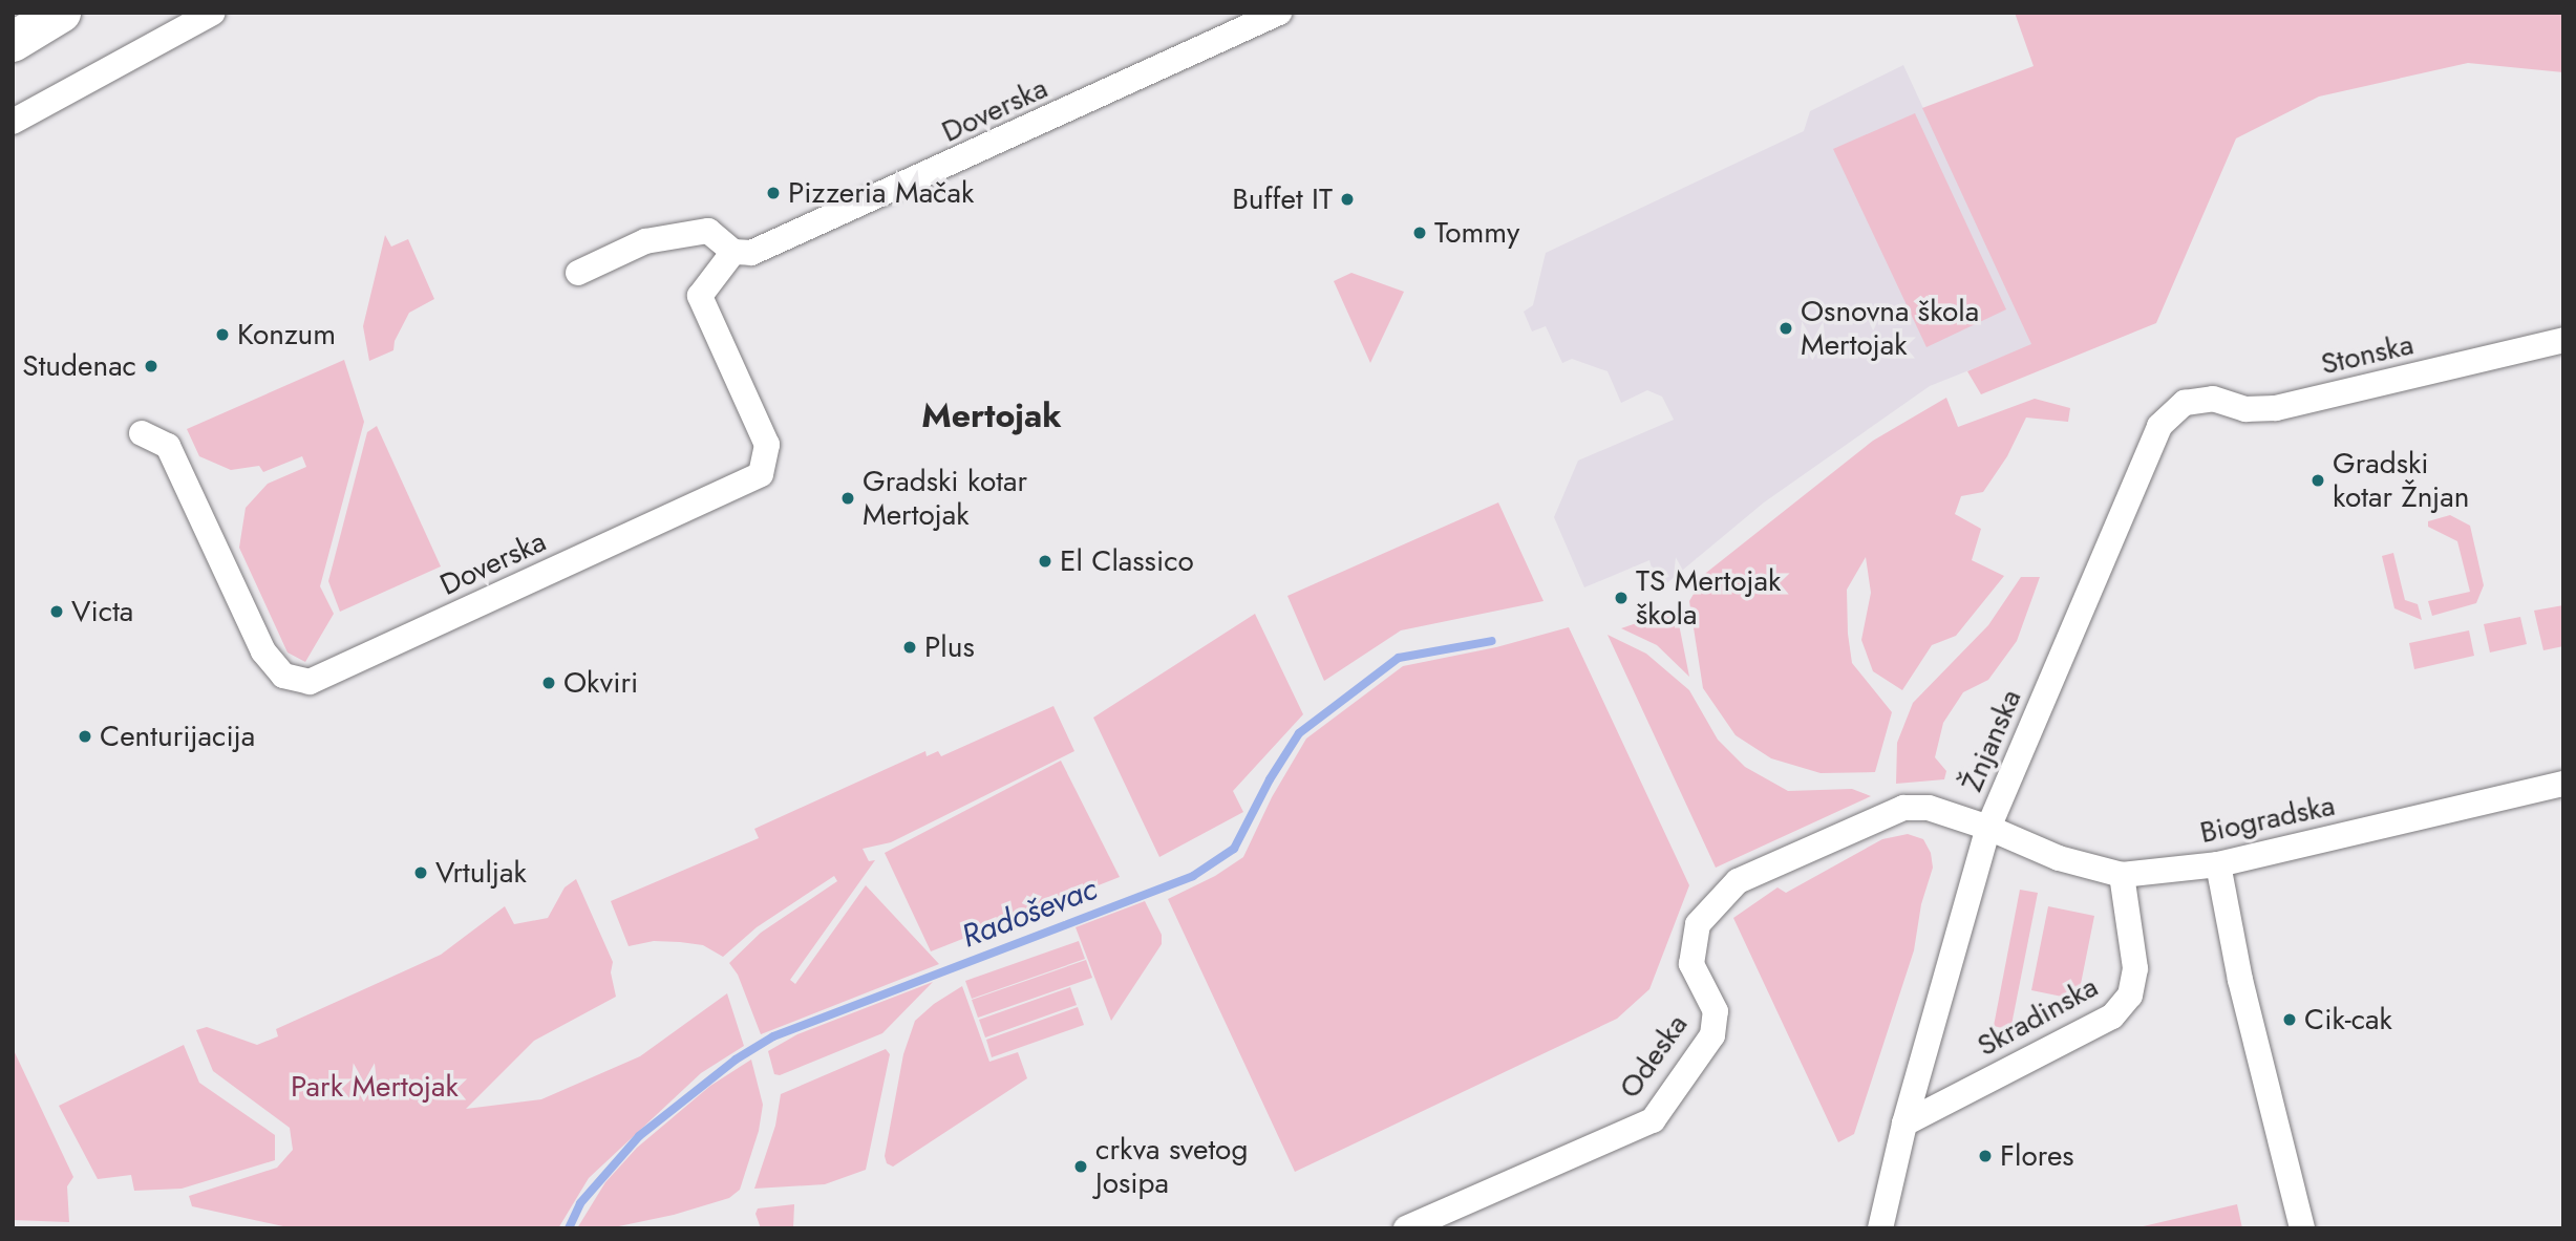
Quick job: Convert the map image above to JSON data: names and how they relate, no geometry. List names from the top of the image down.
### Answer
{
  "streets": {
    "street": [
      "Doverska",
      "Stonska",
      "Žnjanska",
      "Biogradska",
      "Skradinska",
      "Odeska"
    ]
  },
  "crossings": [
    ["Stonska", "Žnjanska"],
    ["Žnjanska", "Biogradska"],
    ["Žnjanska", "Skradinska"],
    ["Žnjanska", "Odeska"],
    ["Biogradska", "Skradinska"],
    ["Biogradska", "Odeska"]
  ],
  "districts": ["Mertojak"],
  "water": ["Radoševac"],
  "parks": ["Park Mertojak"],
  "places": [
    "Pizzeria Mačak",
    "Buffet IT",
    "Tommy",
    "Osnovna škola Mertojak",
    "Konzum",
    "Studenac",
    "Gradski kotar Žnjan",
    "Gradski kotar Mertojak",
    "El Classico",
    "TS Mertojak škola",
    "Victa",
    "Plus",
    "Okviri",
    "Centurijacija",
    "Vrtuljak",
    "Cik-cak",
    "Flores",
    "crkva svetog Josipa"
  ]
}
